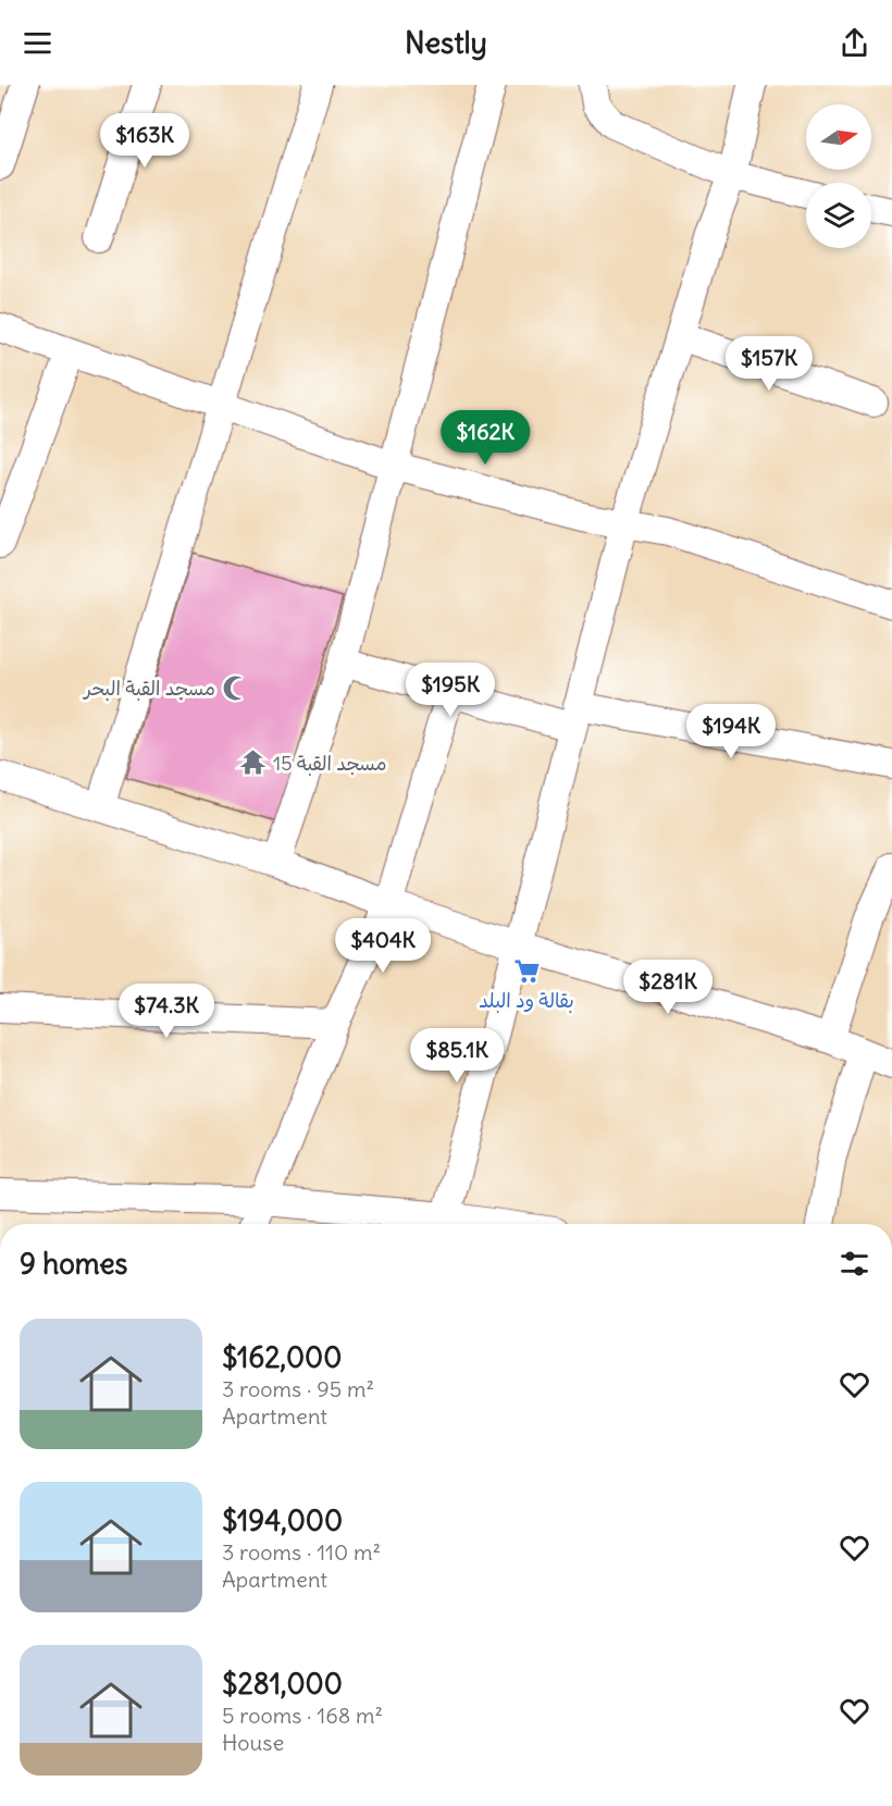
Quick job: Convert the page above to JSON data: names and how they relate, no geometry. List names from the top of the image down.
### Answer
{
  "places": {
    "mosque": ["مسجد القبة البحر"],
    "temple": ["مسجد القبة 15"],
    "supermarket": ["بقالة ود البلد"]
  },
  "north": "right",
  "page": {
    "header": "Nestly",
    "price": [
      "$163K",
      "$157K",
      "$162K",
      "$195K",
      "$194K",
      "$404K",
      "$281K",
      "$74.3K",
      "$85.1K"
    ],
    "heading": "9 homes",
    "list": [
      {
        "name": "$162,000",
        "note": "3 rooms · 95 m² · Apartment"
      },
      {
        "name": "$194,000",
        "note": "3 rooms · 110 m² · Apartment"
      },
      {
        "name": "$281,000",
        "note": "5 rooms · 168 m² · House"
      }
    ]
  }
}
